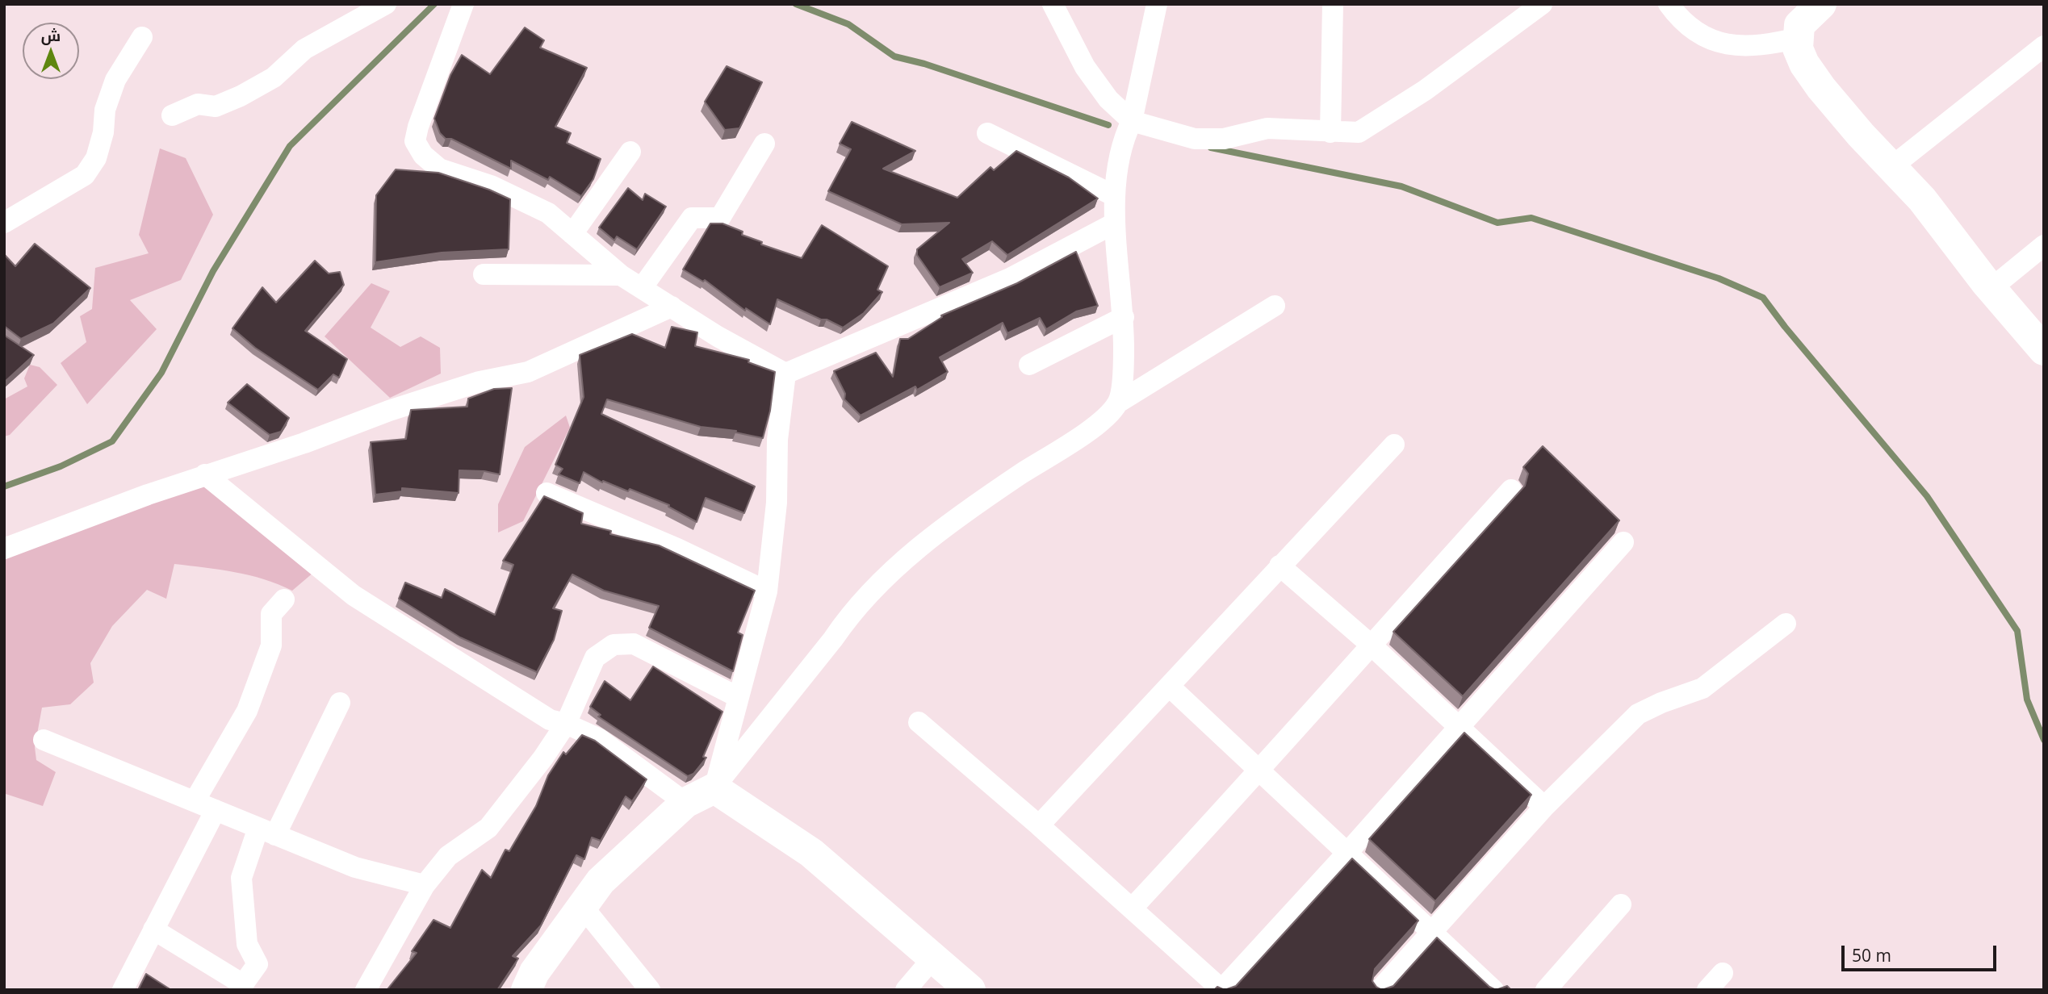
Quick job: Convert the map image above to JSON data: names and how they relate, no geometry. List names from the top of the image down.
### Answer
{
  "scale_bar": "50 m",
  "north": "top"
}
